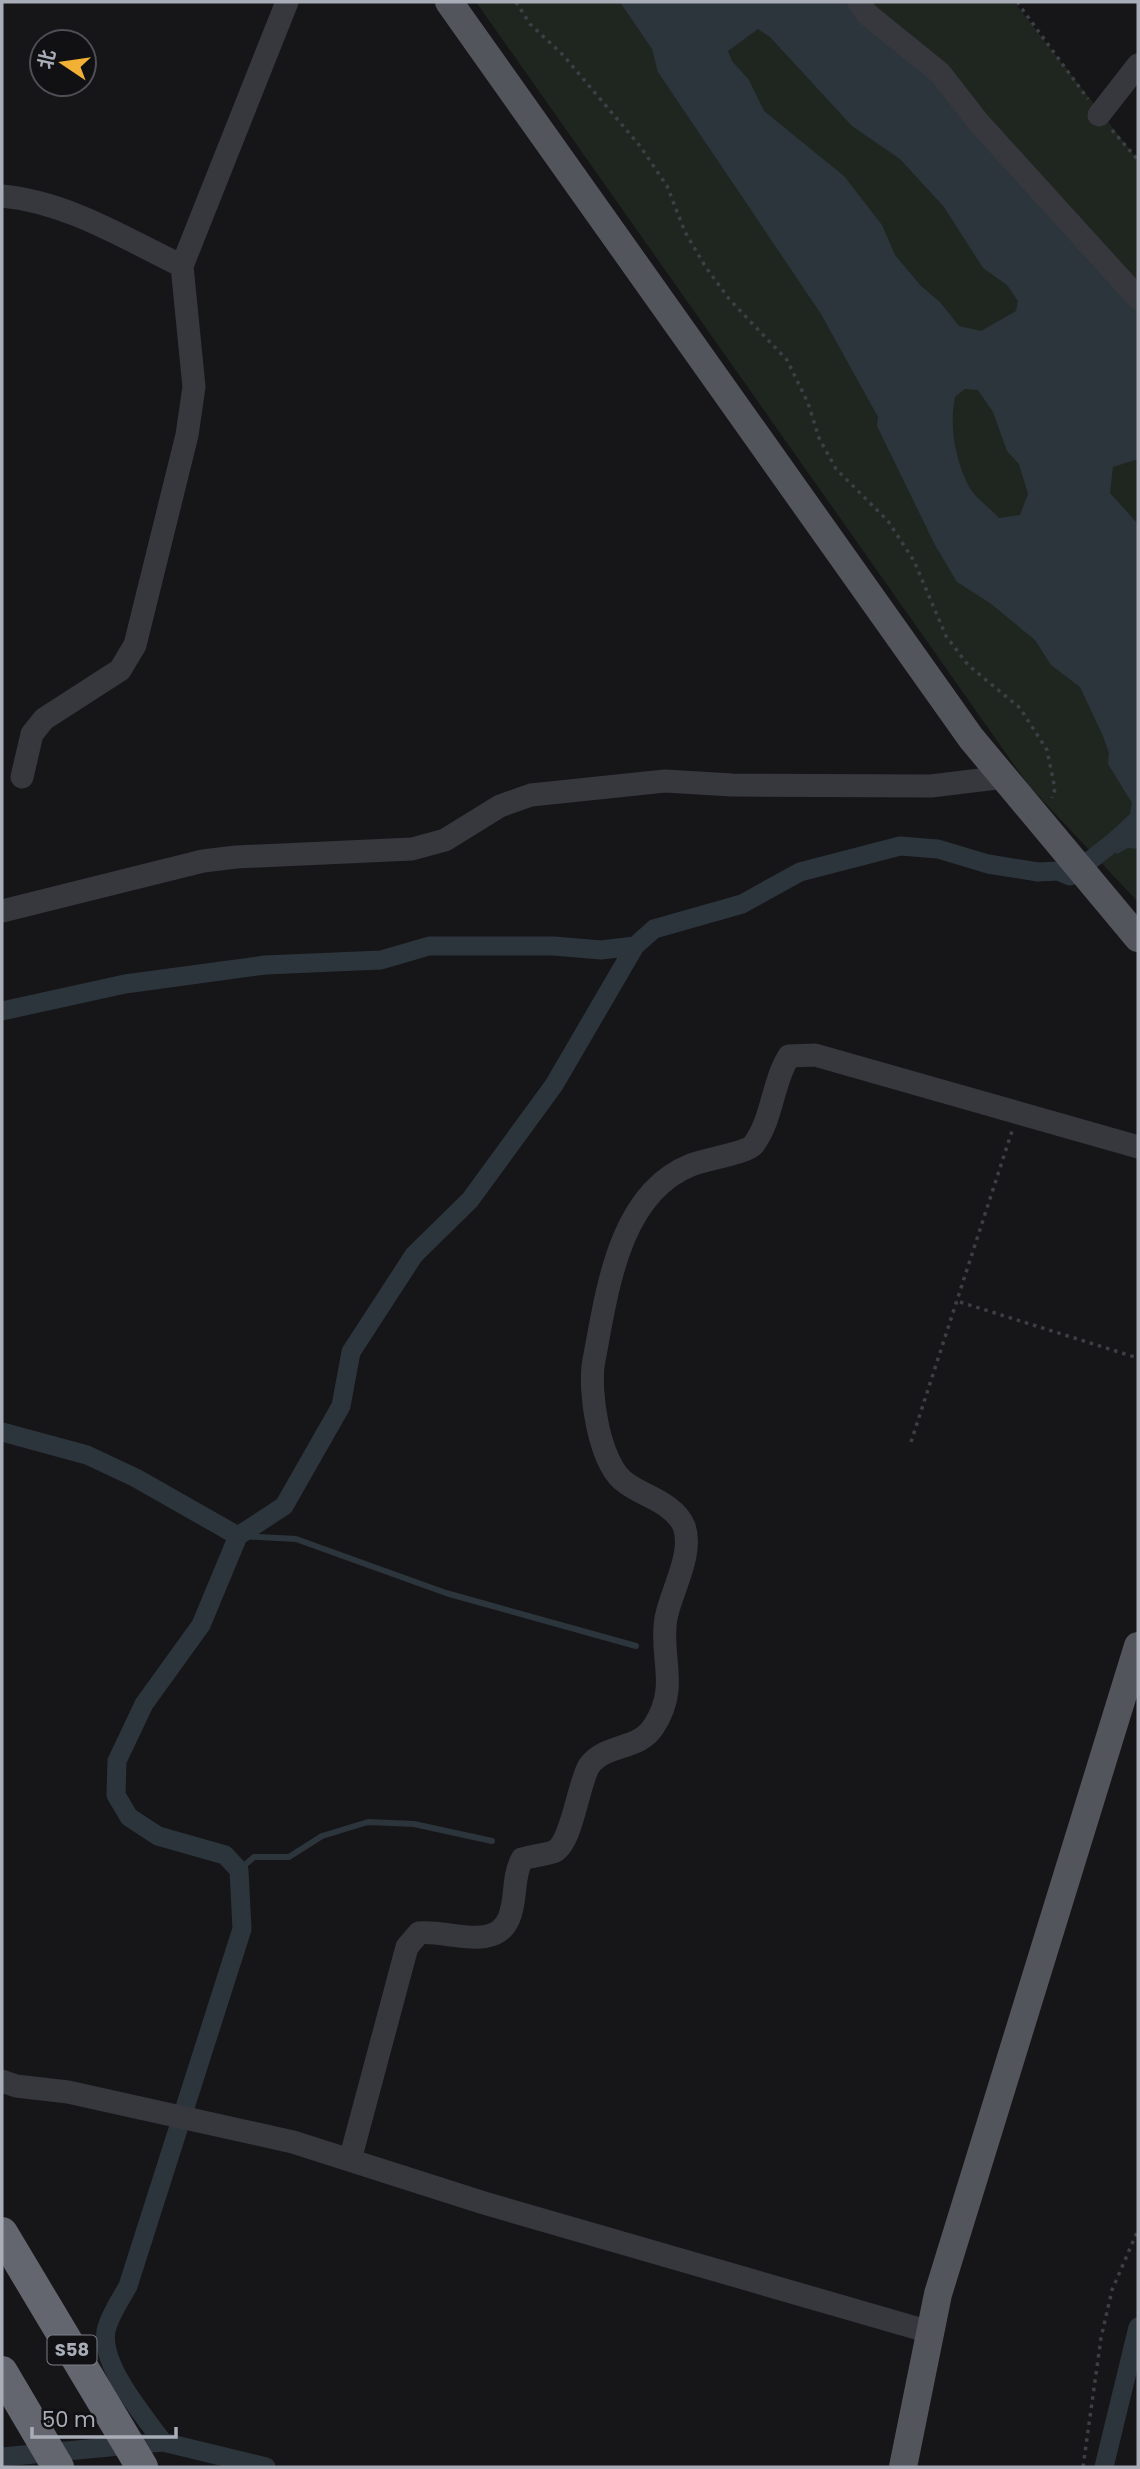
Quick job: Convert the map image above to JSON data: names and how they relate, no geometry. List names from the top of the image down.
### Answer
{
  "streets": {
    "highway": ["S58"]
  },
  "scale_bar": "50 m",
  "north": "left"
}
